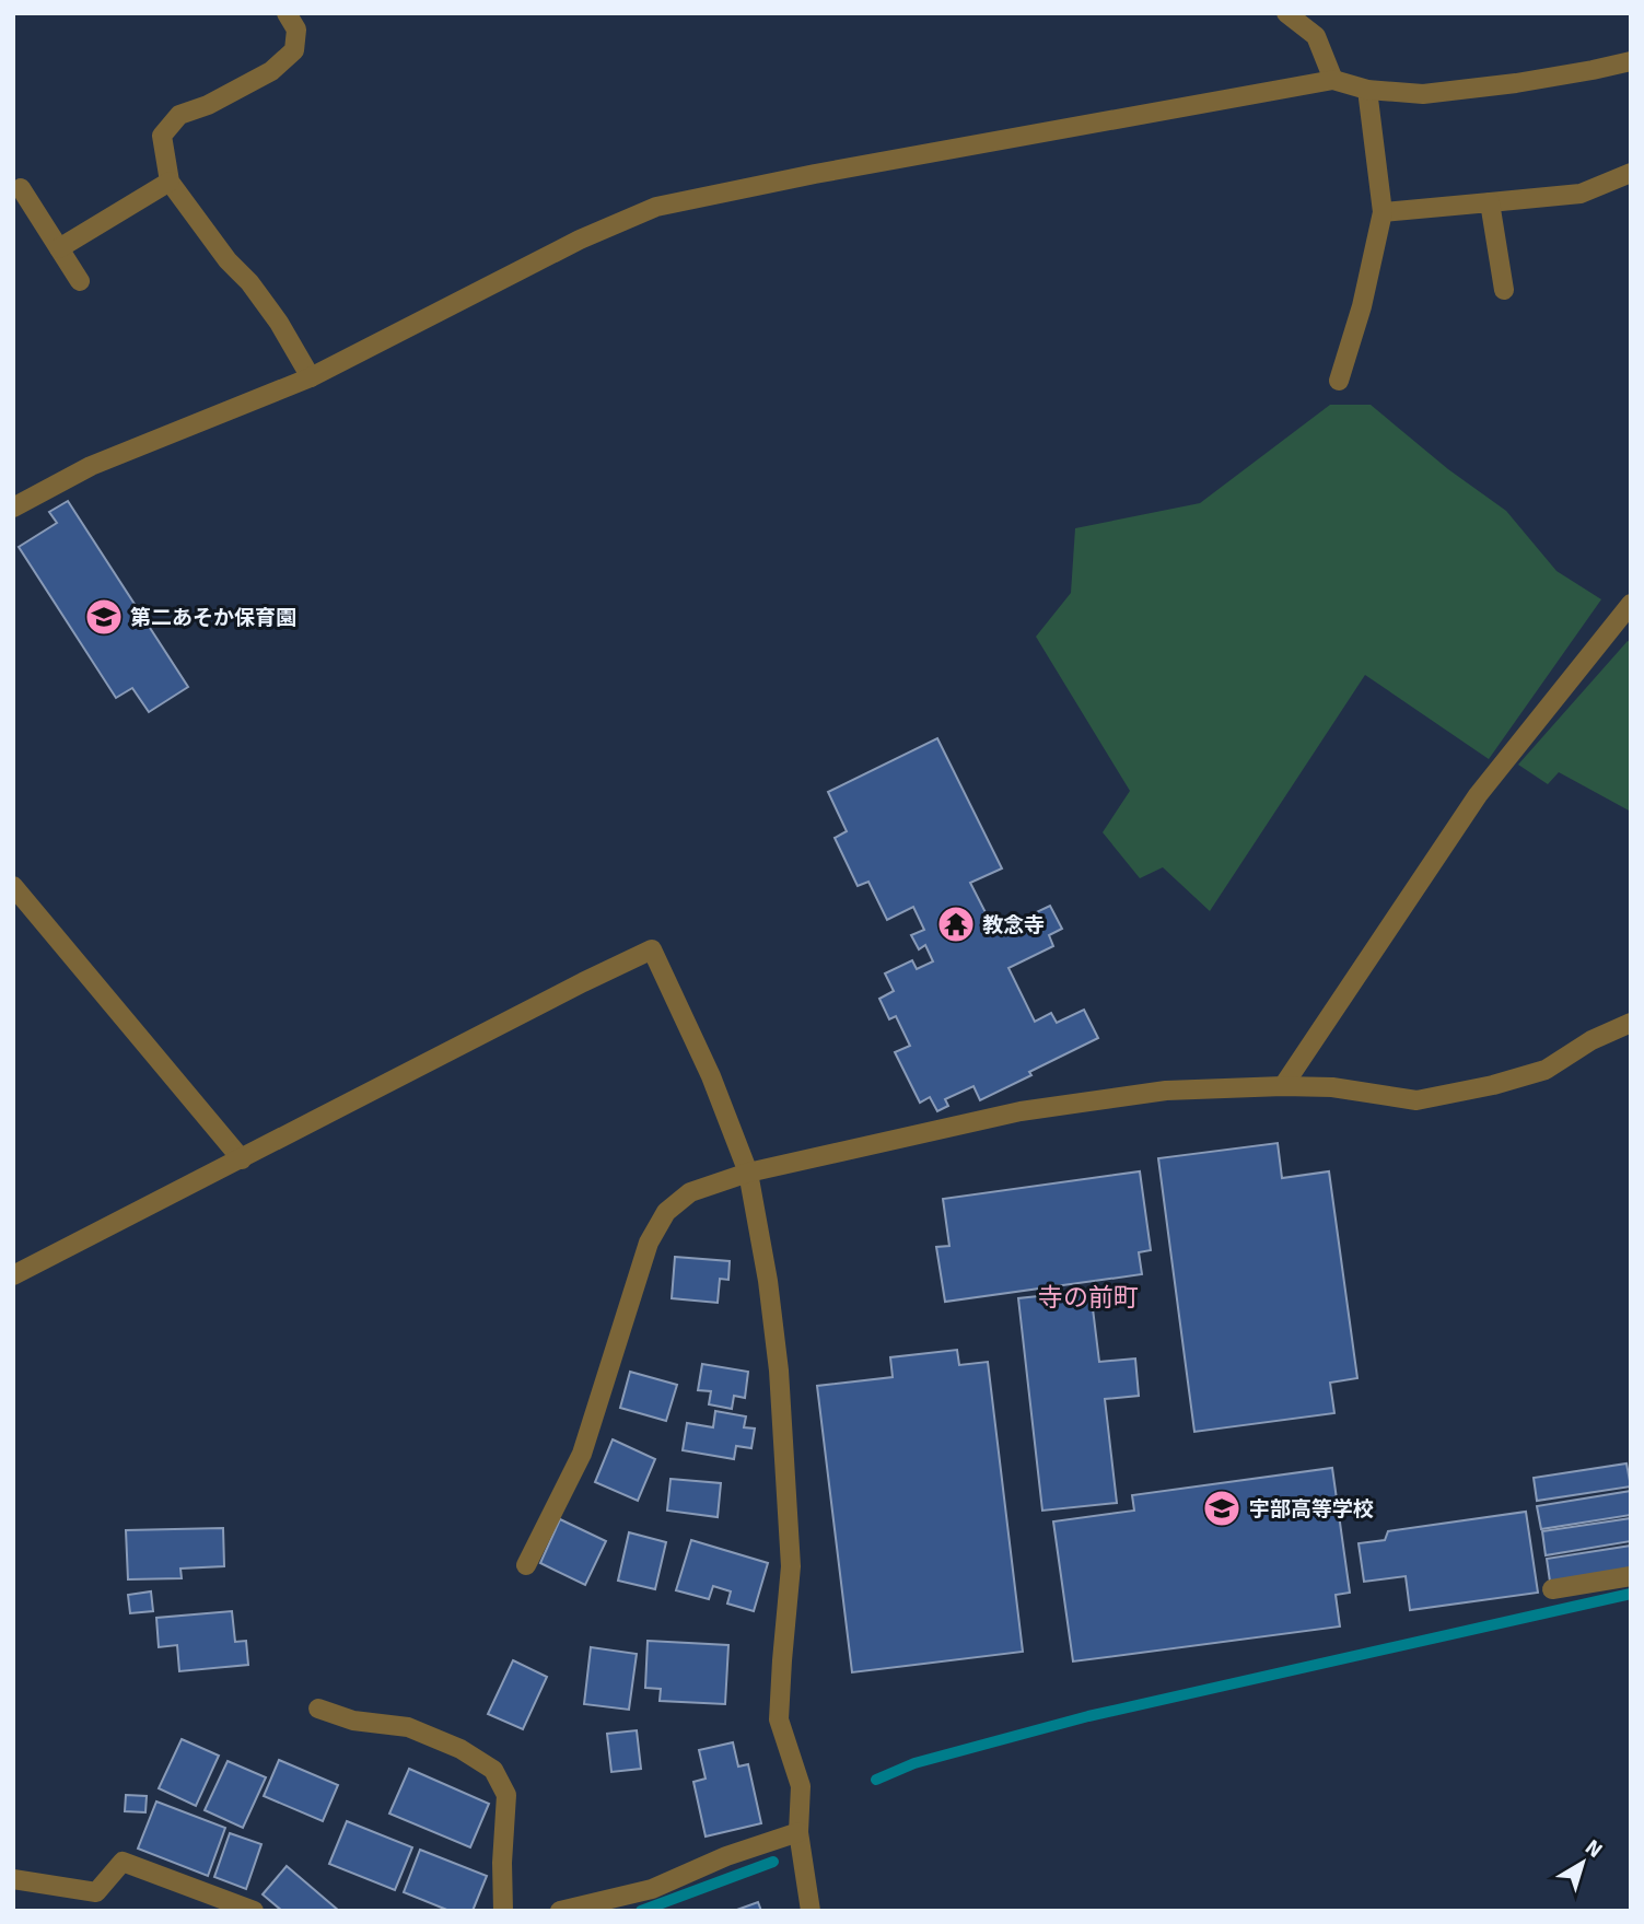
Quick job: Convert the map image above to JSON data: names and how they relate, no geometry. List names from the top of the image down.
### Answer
{
  "districts": ["寺の前町"],
  "places": {
    "school or university": ["第二あそか保育園", "宇部高等学校"],
    "temple": ["教念寺"]
  },
  "north": "top right"
}
